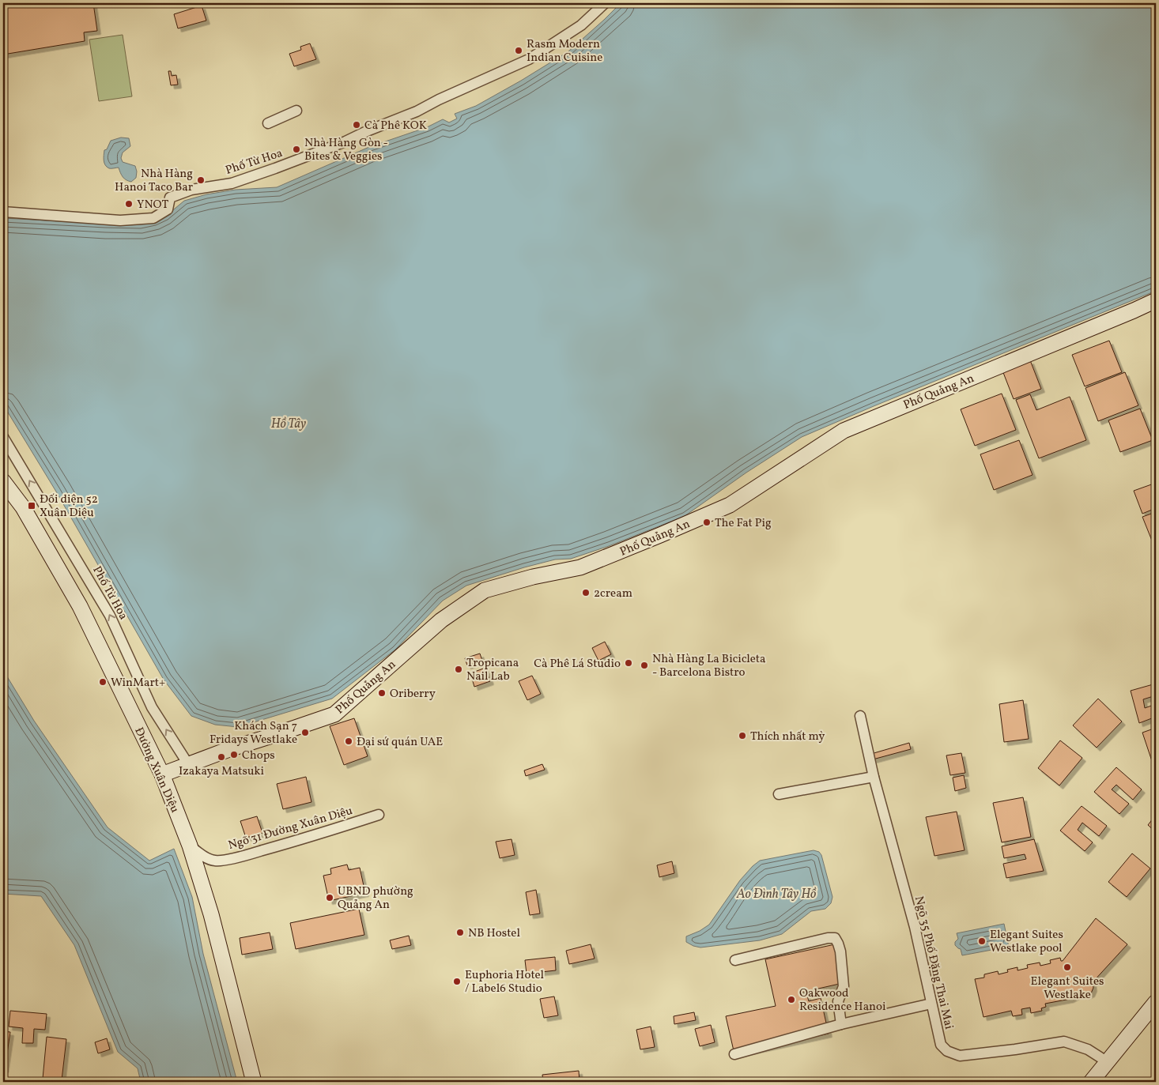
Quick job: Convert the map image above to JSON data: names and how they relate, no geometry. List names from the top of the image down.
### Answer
{
  "streets": {
    "street": [
      "Phố Từ Hoa",
      "Phố Quảng An",
      "Đường Xuân Diệu",
      "Ngõ 31 Đường Xuân Diệu",
      "Ngõ 35 Phố Đặng Thai Mai"
    ]
  },
  "crossings": [
    ["Phố Từ Hoa", "Phố Quảng An"],
    ["Phố Quảng An", "Đường Xuân Diệu"],
    ["Đường Xuân Diệu", "Ngõ 31 Đường Xuân Diệu"]
  ],
  "one_way": ["Phố Từ Hoa"],
  "water": ["Hồ Tây", "Ao Đình Tây Hồ"],
  "places": {
    "other": [
      "Rasm Modern Indian Cuisine",
      "Cà Phê KOK",
      "Nhà Hàng Gòn - Bites & Veggies",
      "Nhà Hàng Hanoi Taco Bar",
      "YNOT",
      "The Fat Pig",
      "2cream",
      "Cà Phê Lá Studio",
      "Nhà Hàng La Bicicleta - Barcelona Bistro",
      "Tropicana Nail Lab",
      "WinMart+",
      "Oriberry",
      "Khách Sạn 7 Fridays Westlake",
      "Thích nhất mỳ",
      "Đại sứ quán UAE",
      "Chops",
      "Izakaya Matsuki",
      "UBND phường Quảng An",
      "NB Hostel",
      "Elegant Suites Westlake pool",
      "Elegant Suites Westlake",
      "Euphoria Hotel / Label6 Studio",
      "Oakwood Residence Hanoi"
    ],
    "transit": ["Đối diện 52 Xuân Diệu"]
  }
}
